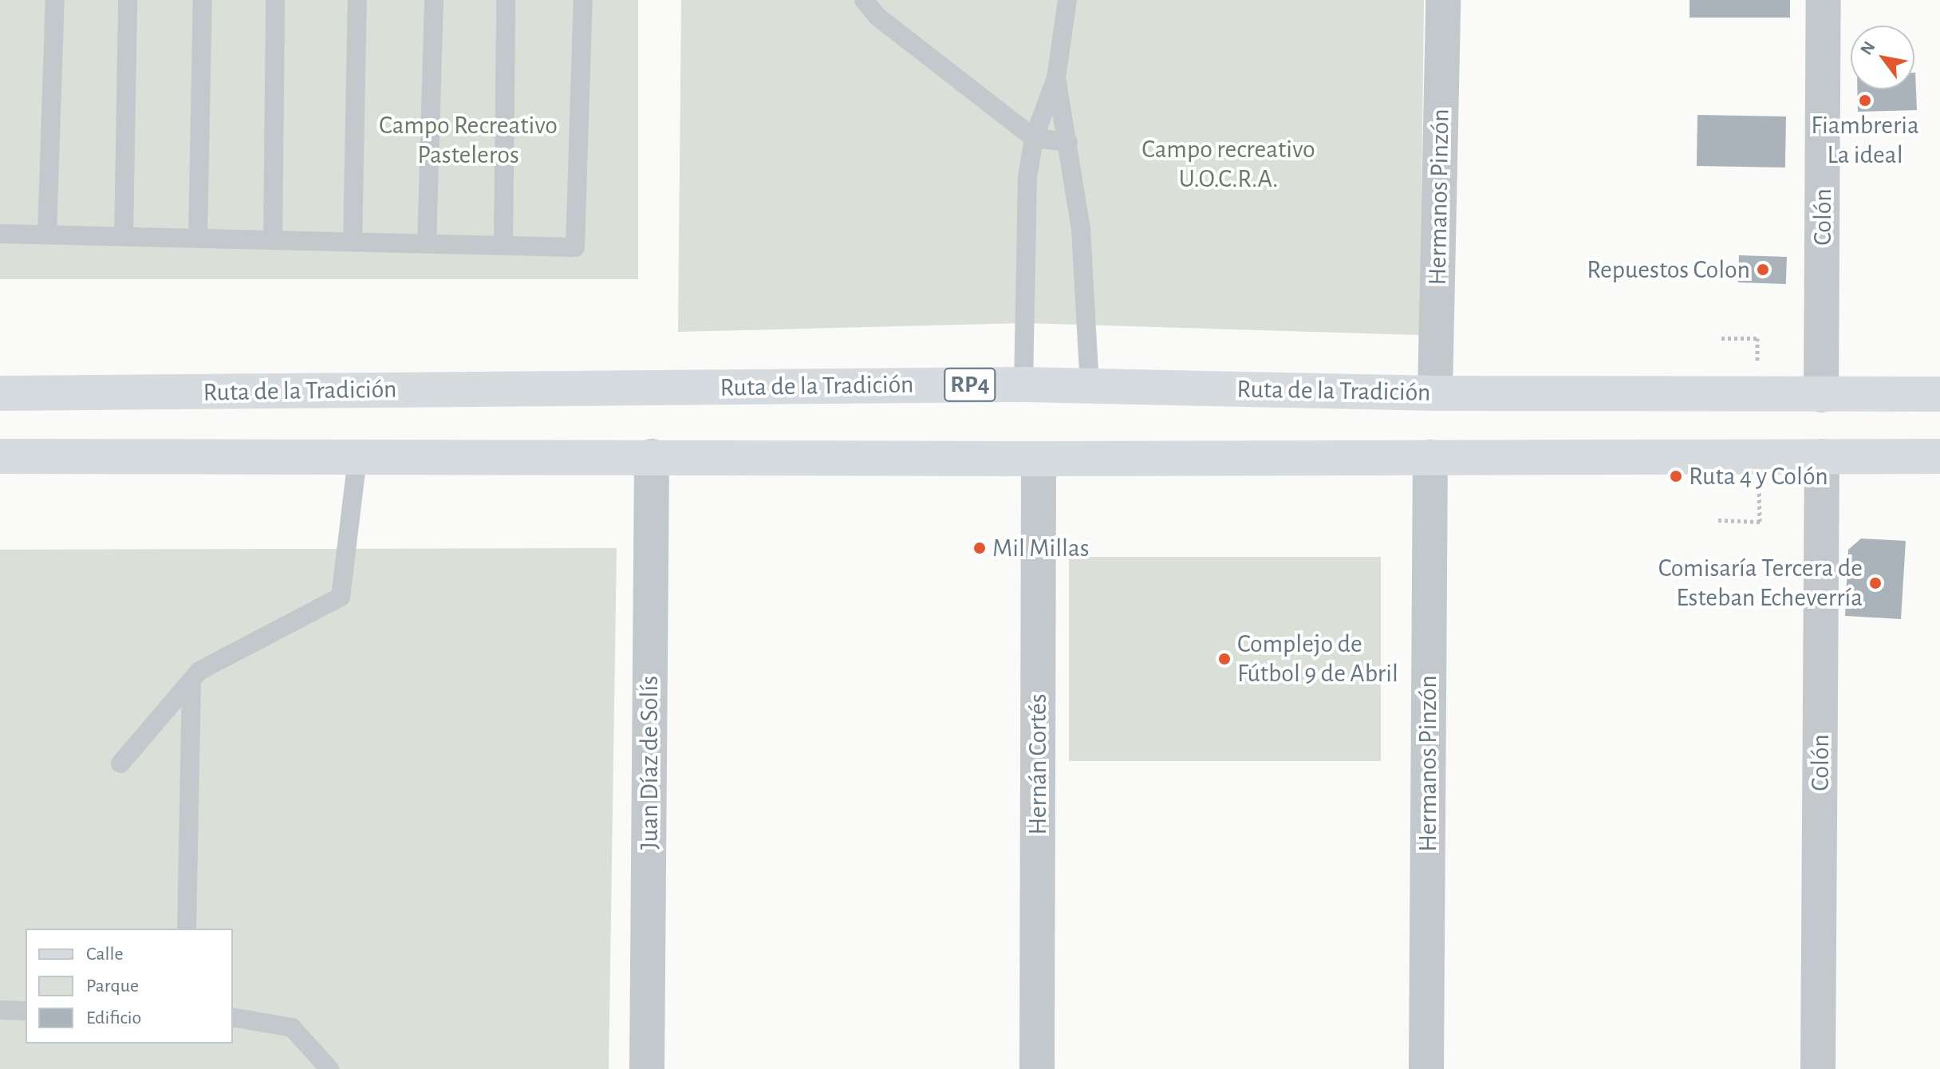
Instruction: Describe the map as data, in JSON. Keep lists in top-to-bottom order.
{
  "streets": {
    "main road": ["RP4", "Ruta de la Tradición"],
    "street": [
      "Hermanos Pinzón",
      "Colón",
      "Juan Díaz de Solís",
      "Hernán Cortés"
    ]
  },
  "crossings": [
    ["Hermanos Pinzón", "Ruta de la Tradición"],
    ["Colón", "Ruta de la Tradición"]
  ],
  "parks": ["Campo Recreativo Pasteleros", "Campo recreativo U.O.C.R.A."],
  "places": [
    "Fiambreria La ideal",
    "Repuestos Colon",
    "Ruta 4 y Colón",
    "Mil Millas",
    "Comisaría Tercera de Esteban Echeverría",
    "Complejo de Fútbol 9 de Abril"
  ],
  "legend": ["Calle", "Parque", "Edificio"],
  "north": "top left"
}
